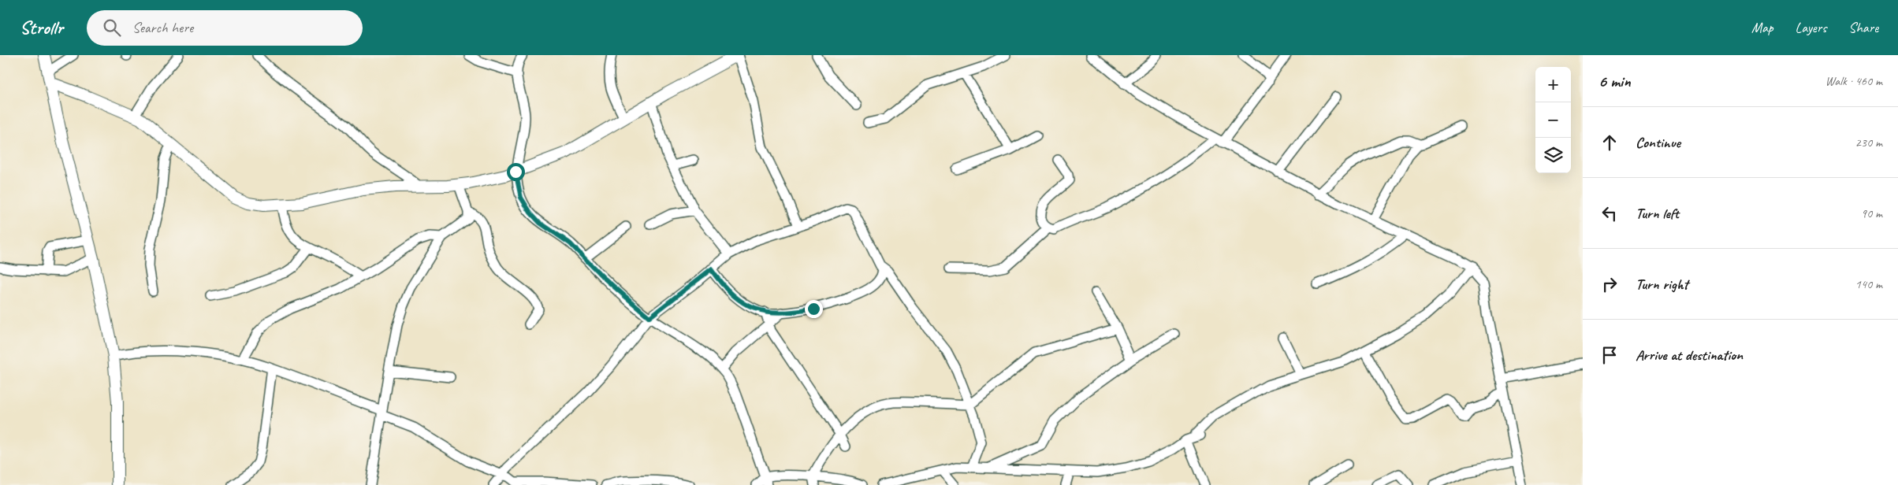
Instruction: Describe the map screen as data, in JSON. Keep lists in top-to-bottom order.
{
  "page": {
    "header": "Strollr",
    "search": "Search here",
    "nav": ["Map", "Layers", "Share"],
    "heading": ["6 min", "Walk · 460 m"],
    "map_buttons": ["+", "−"],
    "list": [
      ["Continue", "230 m"],
      ["Turn left", "90 m"],
      ["Turn right", "140 m"],
      "Arrive at destination"
    ]
  }
}
